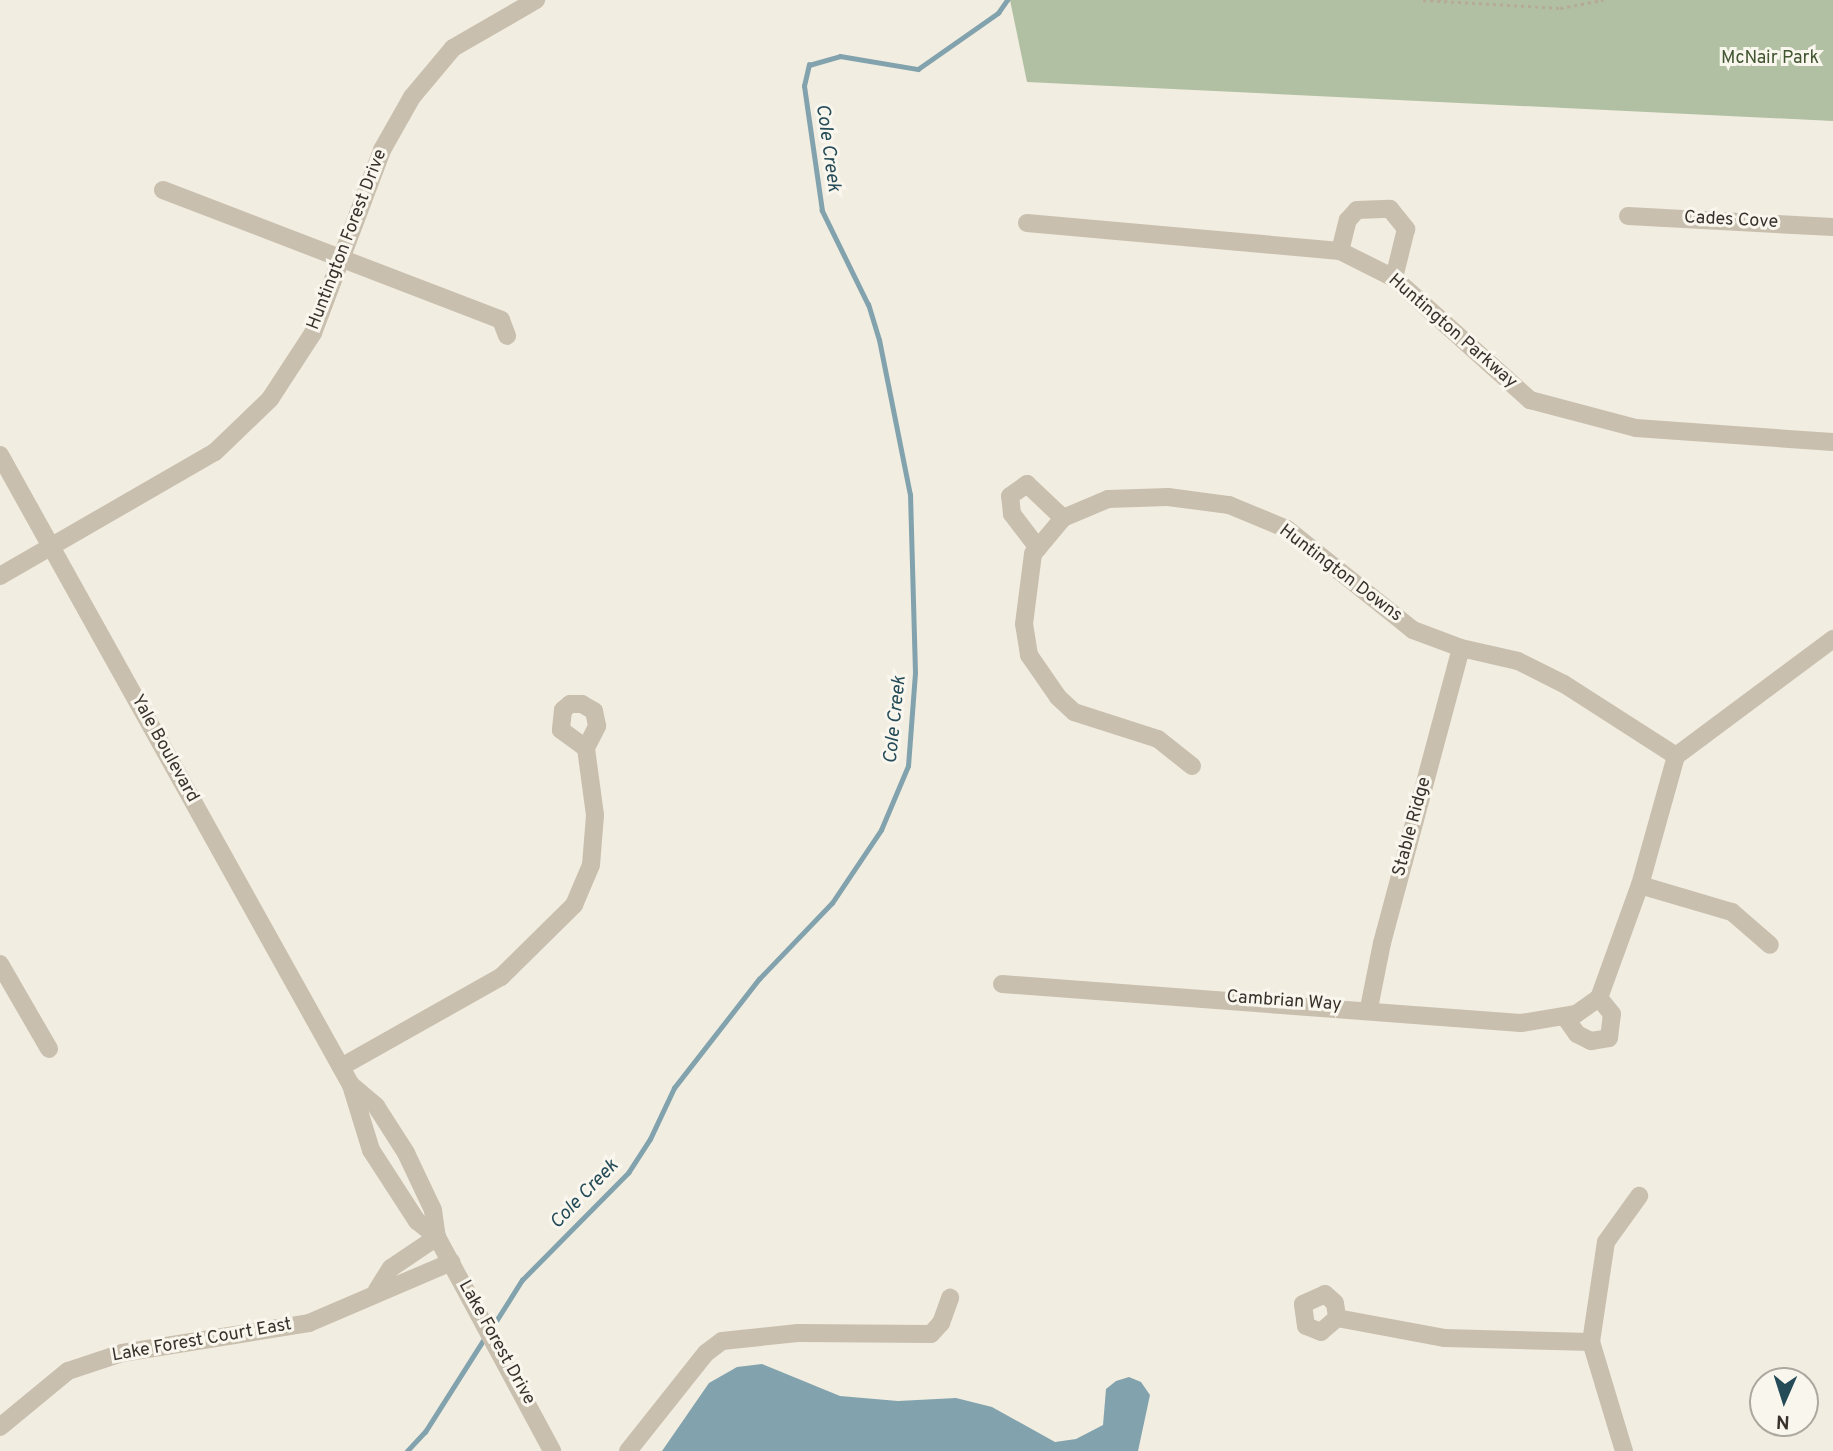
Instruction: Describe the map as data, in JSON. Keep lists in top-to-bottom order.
{
  "streets": {
    "street": [
      "Cades Cove",
      "Huntington Forest Drive",
      "Huntington Parkway",
      "Huntington Downs",
      "Yale Boulevard",
      "Stable Ridge",
      "Cambrian Way",
      "Lake Forest Court East",
      "Lake Forest Drive"
    ]
  },
  "crossings": [
    ["Huntington Forest Drive", "Yale Boulevard"],
    ["Huntington Downs", "Stable Ridge"],
    ["Yale Boulevard", "Lake Forest Drive"],
    ["Stable Ridge", "Cambrian Way"],
    ["Lake Forest Court East", "Lake Forest Drive"]
  ],
  "water": ["Cole Creek"],
  "parks": ["McNair Park"],
  "north": "bottom"
}
